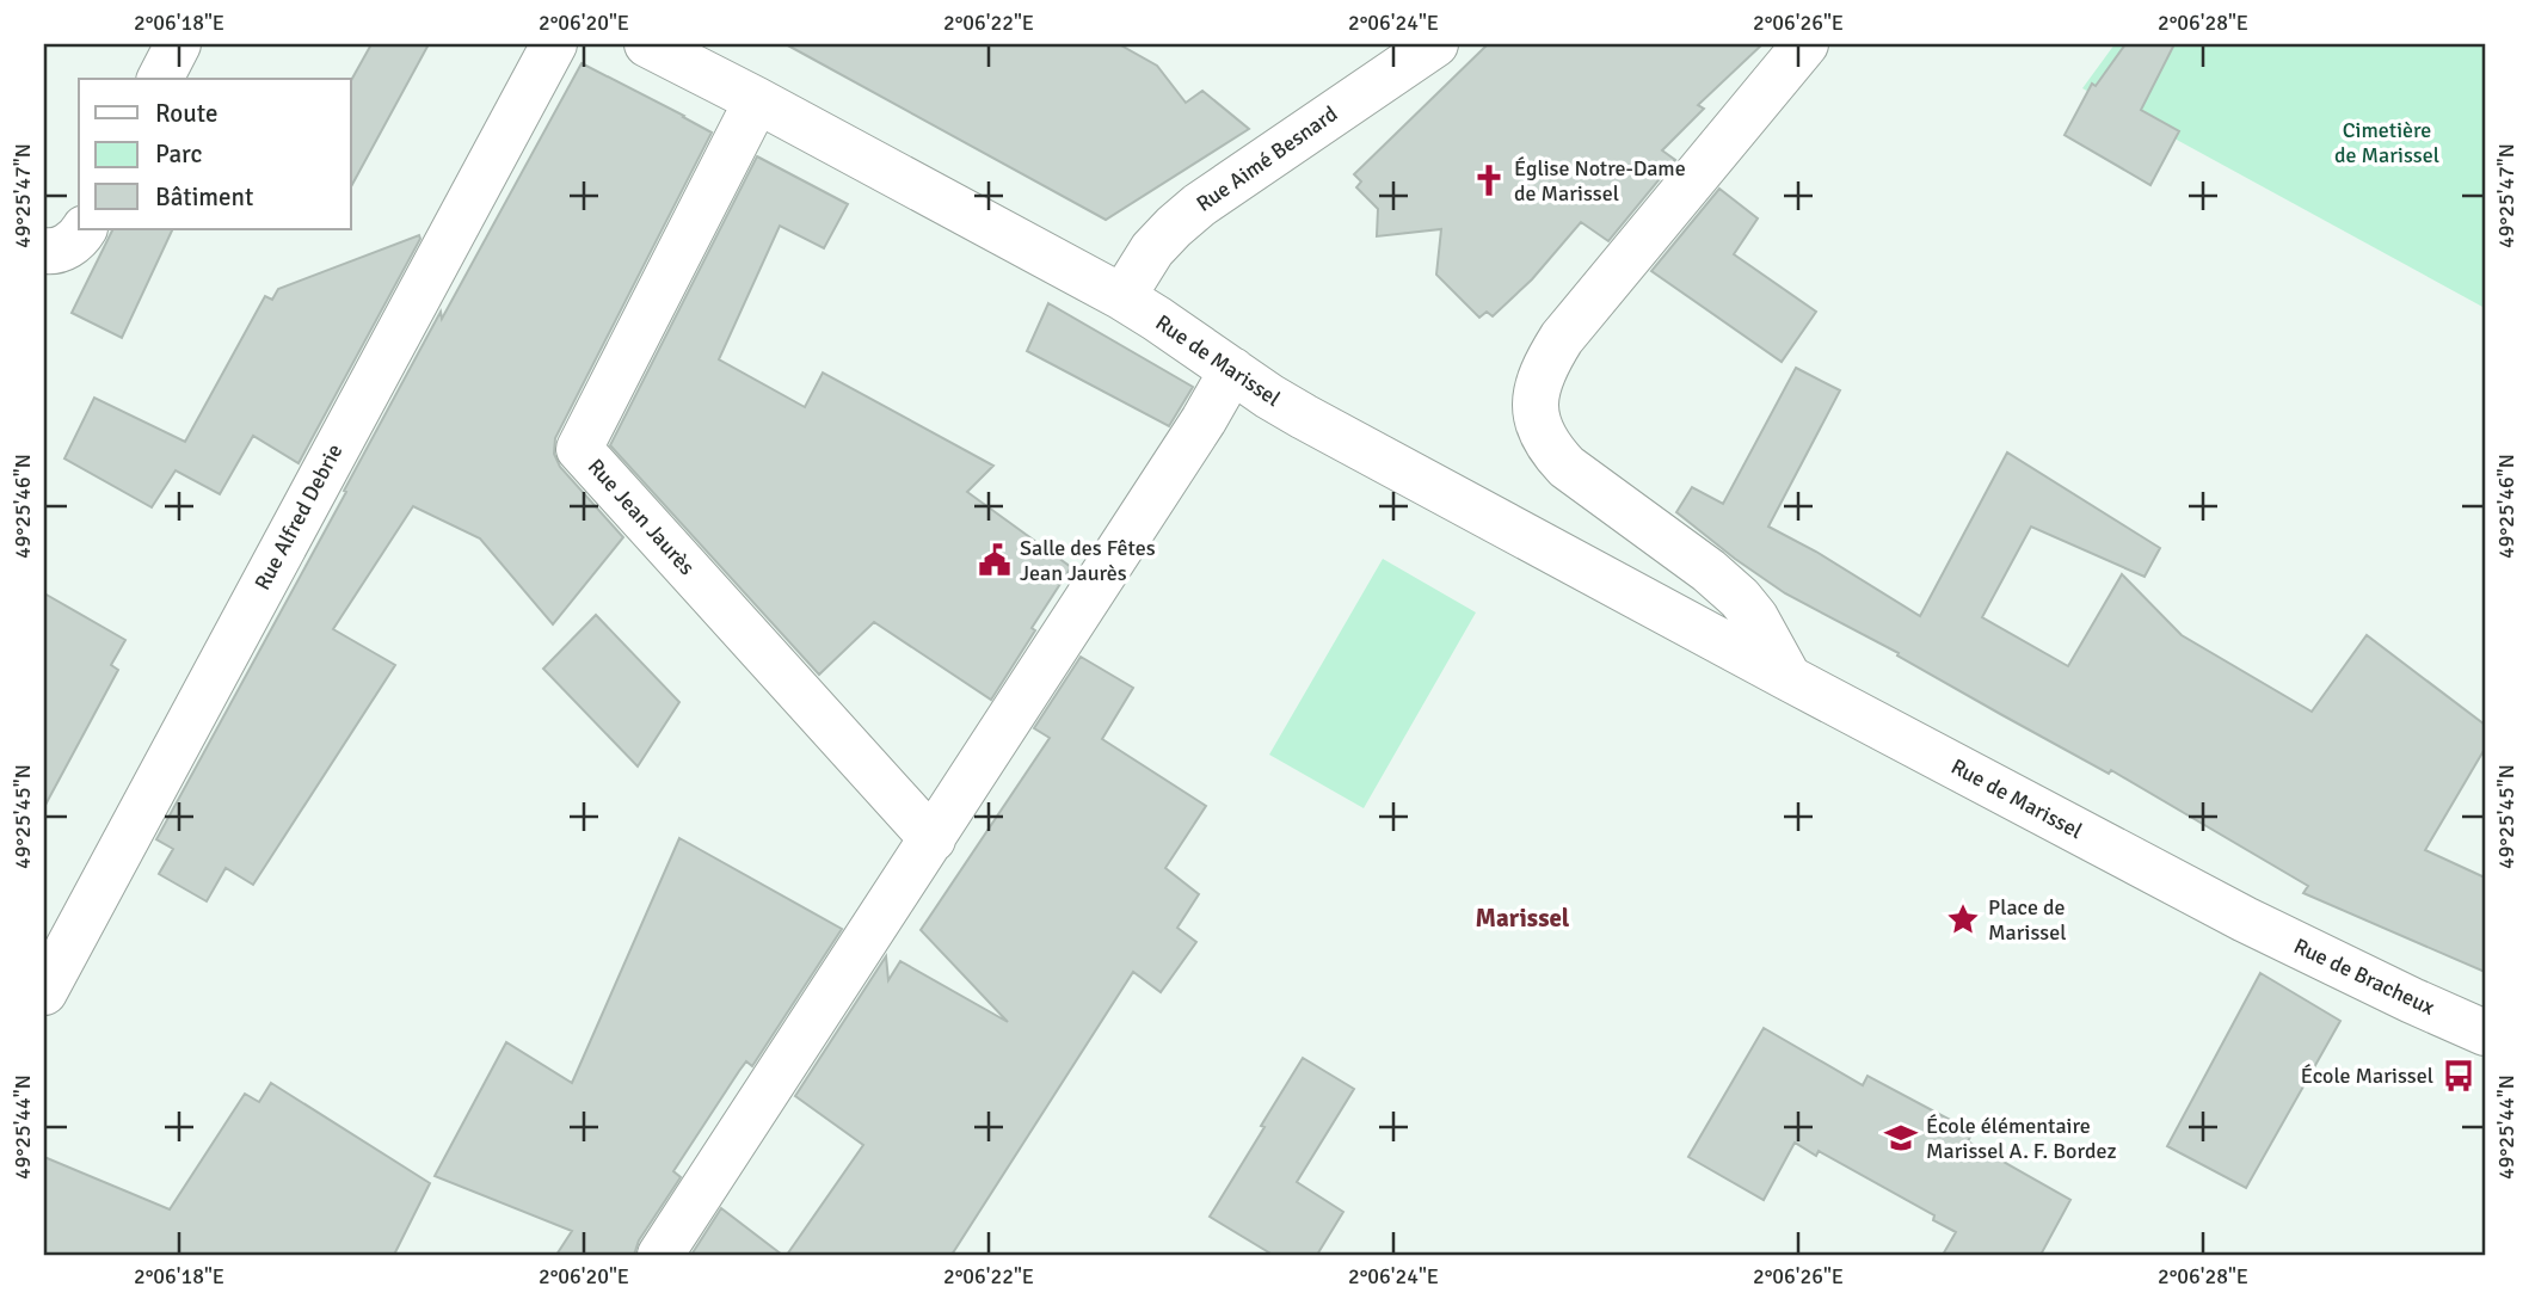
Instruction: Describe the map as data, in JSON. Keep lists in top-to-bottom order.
{
  "streets": {
    "street": [
      "Rue Aimé Besnard",
      "Rue de Marissel",
      "Rue Alfred Debrie",
      "Rue Jean Jaurès",
      "Rue de Bracheux"
    ]
  },
  "crossings": [
    ["Rue Aimé Besnard", "Rue de Marissel"],
    ["Rue de Marissel", "Rue Jean Jaurès"],
    ["Rue de Marissel", "Rue de Bracheux"]
  ],
  "districts": ["Marissel"],
  "parks": ["Cimetière de Marissel"],
  "places": {
    "church": ["Église Notre-Dame de Marissel"],
    "public building": ["Salle des Fêtes Jean Jaurès"],
    "place": ["Place de Marissel"],
    "bus stop": ["École Marissel"],
    "school or university": ["École élémentaire Marissel A. F. Bordez"]
  },
  "legend": ["Route", "Parc", "Bâtiment"],
  "coordinates": [
    "2°06'18\"E",
    "2°06'20\"E",
    "2°06'22\"E",
    "2°06'24\"E",
    "2°06'26\"E",
    "2°06'28\"E",
    "49°25'47\"N",
    "49°25'46\"N",
    "49°25'45\"N",
    "49°25'44\"N"
  ]
}
